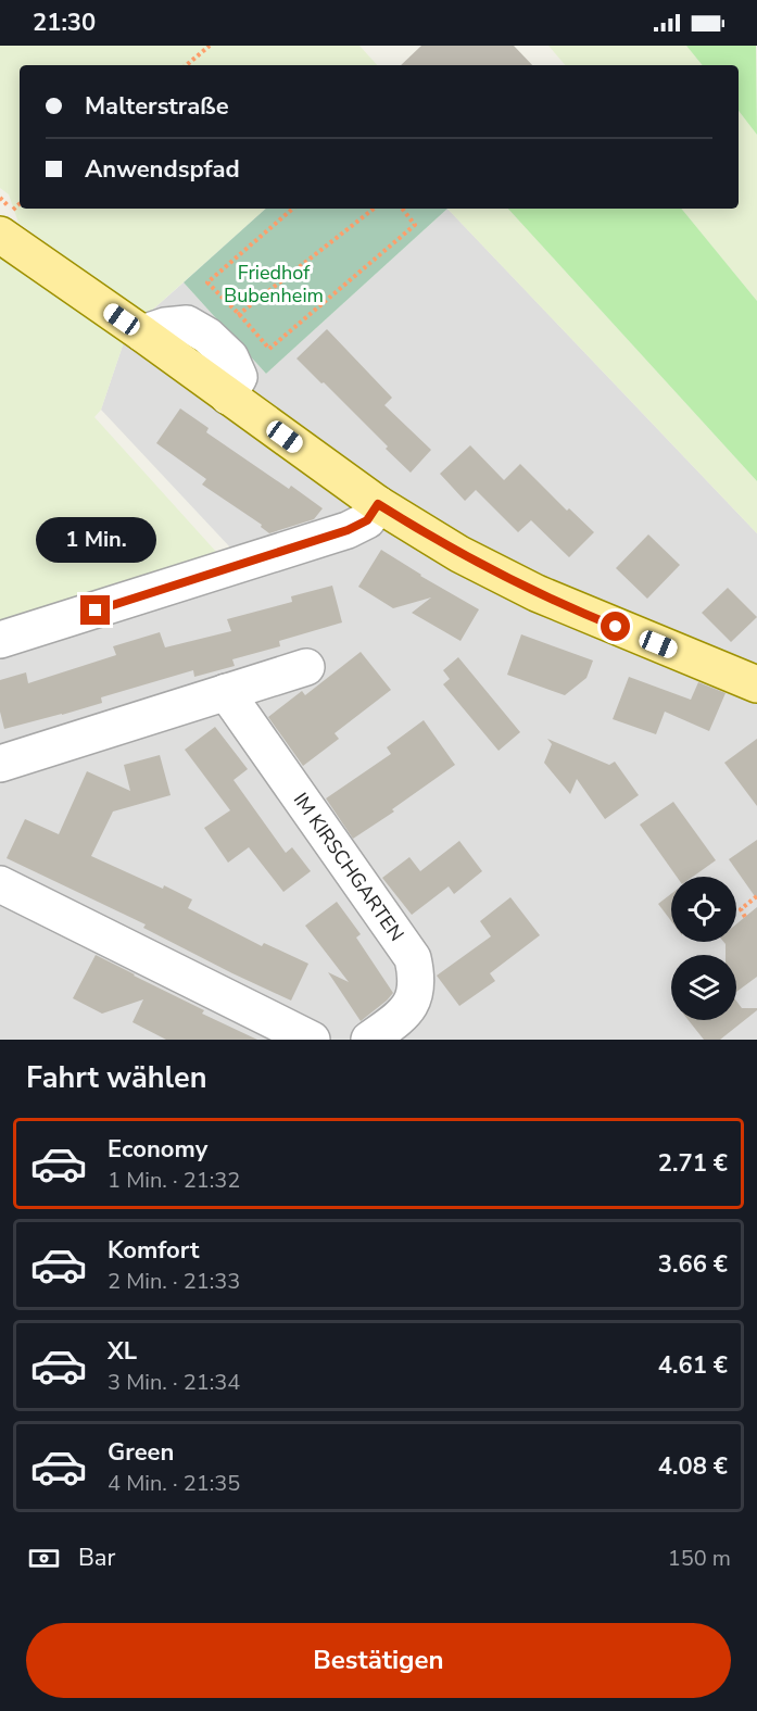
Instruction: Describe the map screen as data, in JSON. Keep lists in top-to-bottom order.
{
  "streets": {
    "street": ["IM KIRSCHGARTEN"]
  },
  "parks": ["Friedhof Bubenheim"],
  "page": {
    "status": "21:30",
    "banner": ["Malterstraße", "Anwendspfad"],
    "bubble": "1 Min.",
    "heading": "Fahrt wählen",
    "list": [
      {
        "name": "Economy",
        "note": "1 Min. · 21:32",
        "value": "2.71 €"
      },
      {
        "name": "Komfort",
        "note": "2 Min. · 21:33",
        "value": "3.66 €"
      },
      {
        "name": "XL",
        "note": "3 Min. · 21:34",
        "value": "4.61 €"
      },
      {
        "name": "Green",
        "note": "4 Min. · 21:35",
        "value": "4.08 €"
      }
    ],
    "pay": ["Bar", "150 m"],
    "buttons": "Bestätigen"
  }
}
